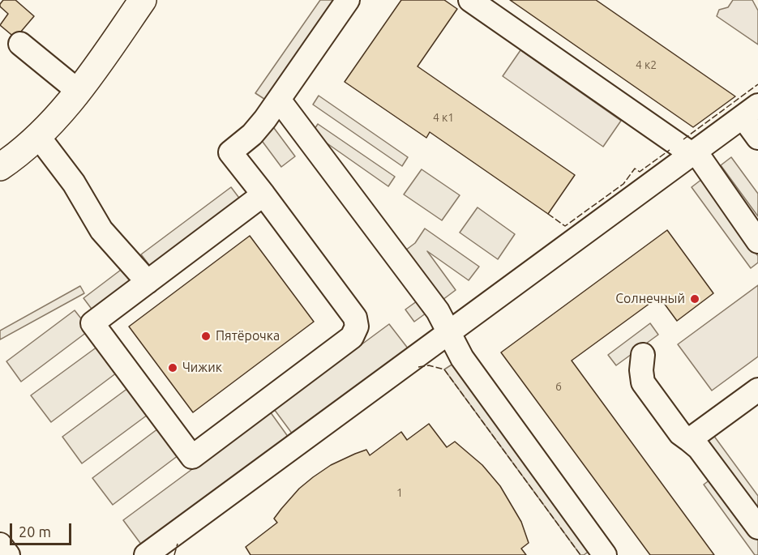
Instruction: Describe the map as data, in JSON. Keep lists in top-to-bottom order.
{
  "places": ["Солнечный", "Пятёрочка", "Чижик"],
  "house_numbers": [
    "4 к2",
    "4 к1",
    "6",
    "1"
  ],
  "scale_bar": "20 m"
}
